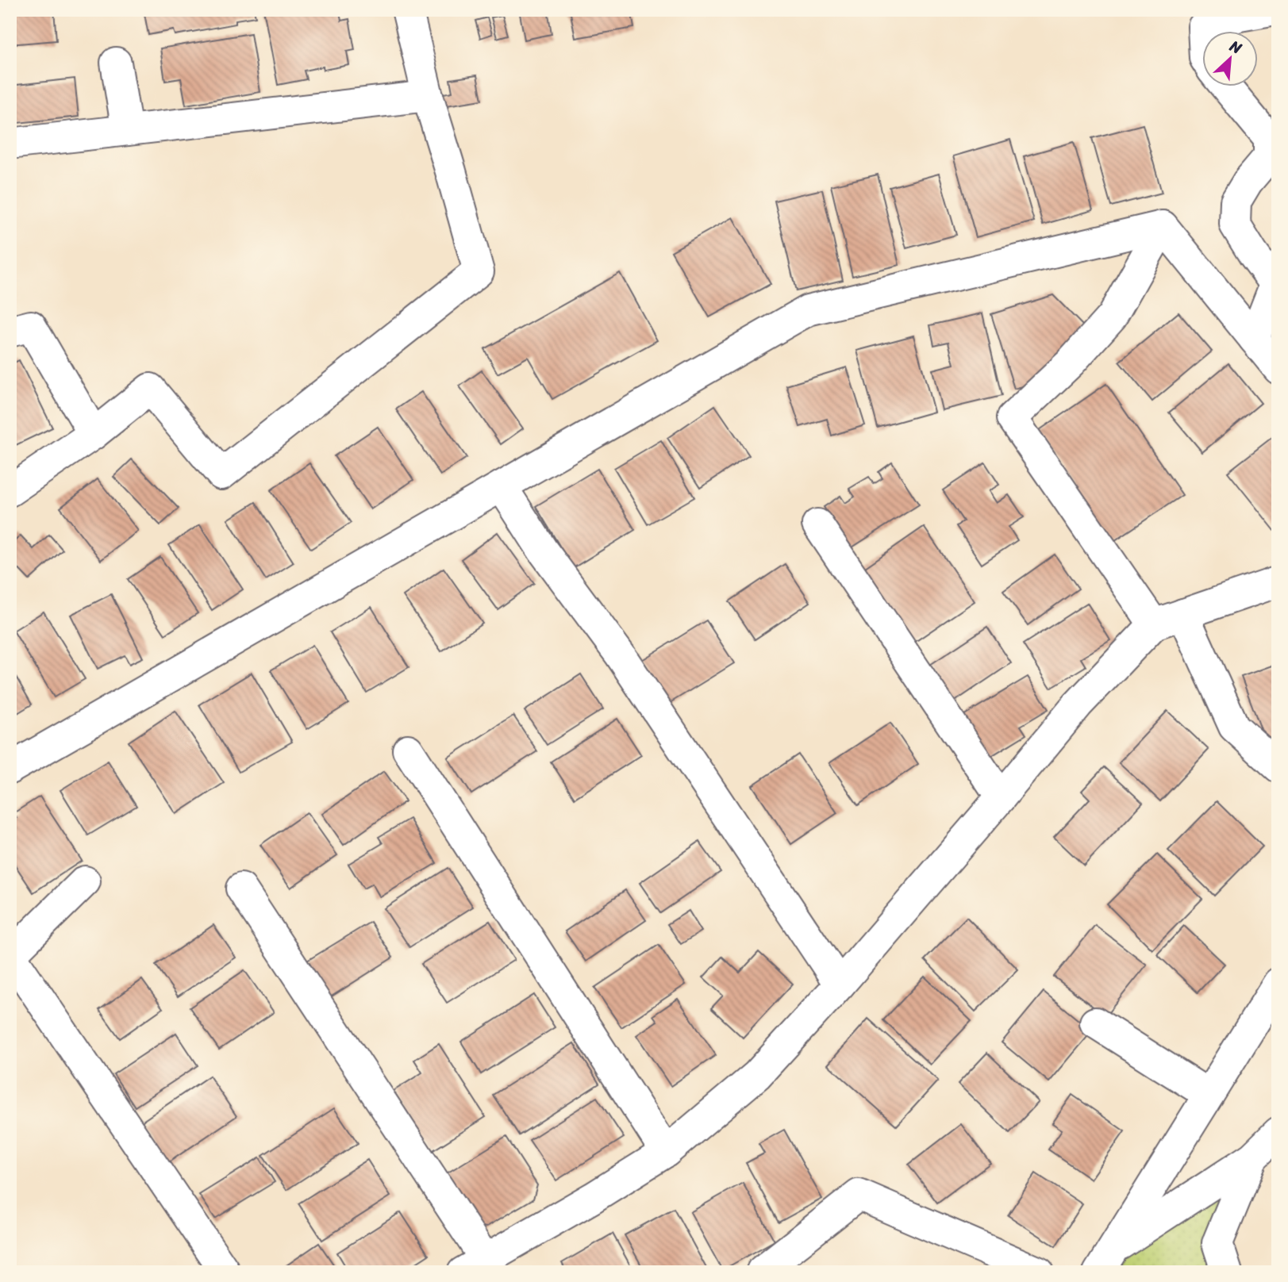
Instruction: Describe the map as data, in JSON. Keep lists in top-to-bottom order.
{
  "north": "top right"
}
